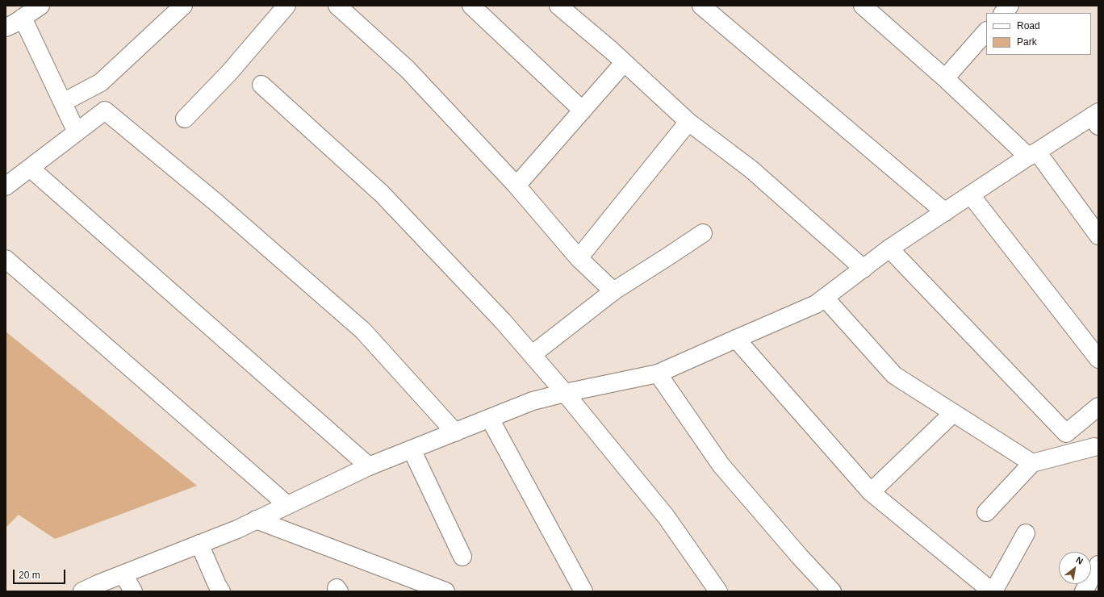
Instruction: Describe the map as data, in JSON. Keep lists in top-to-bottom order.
{
  "legend": ["Road", "Park"],
  "scale_bar": "20 m",
  "north": "top right"
}
